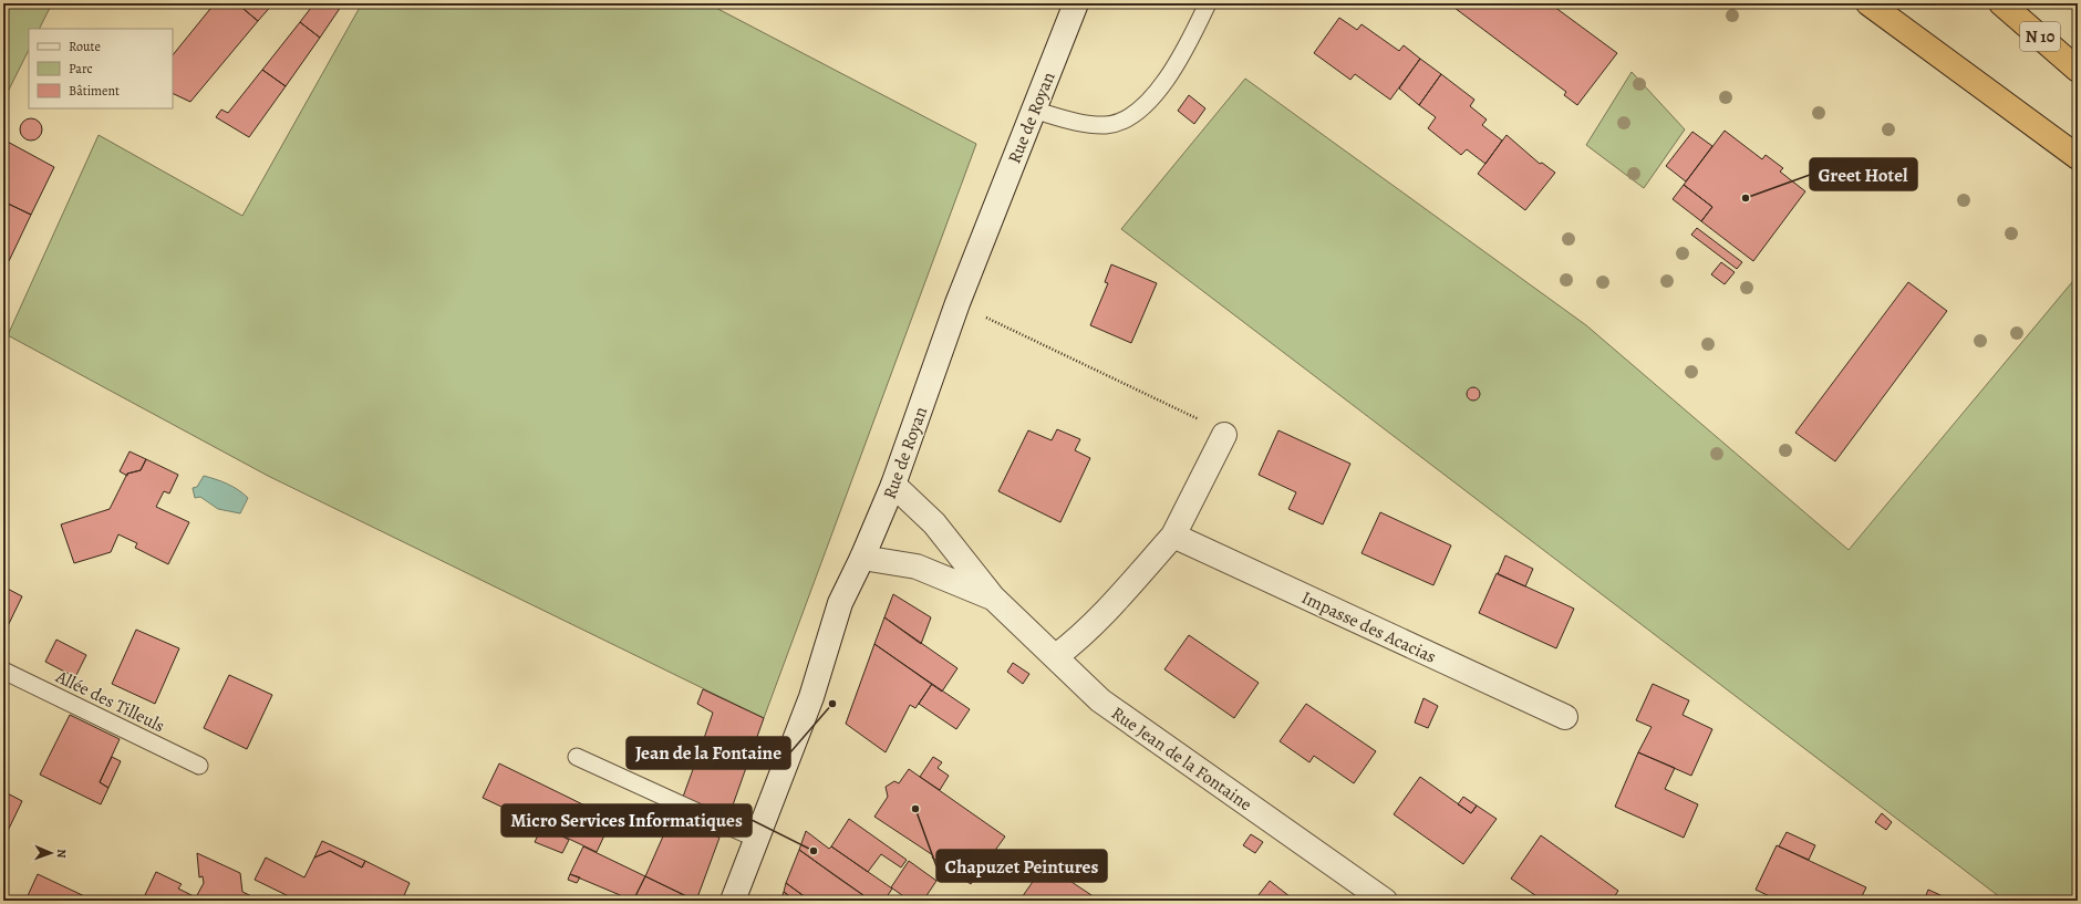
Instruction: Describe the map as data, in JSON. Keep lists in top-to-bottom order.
{
  "streets": {
    "highway": ["N 10"],
    "street": ["Rue de Royan", "Impasse des Acacias", "Rue Jean de la Fontaine"],
    "lane": ["Allée des Tilleuls"]
  },
  "crossings": [
    ["Rue de Royan", "Rue Jean de la Fontaine"]
  ],
  "places": [
    "Greet Hotel",
    "Jean de la Fontaine",
    "Chapuzet Peintures",
    "Micro Services Informatiques"
  ],
  "legend": ["Route", "Parc", "Bâtiment"],
  "north": "right"
}
